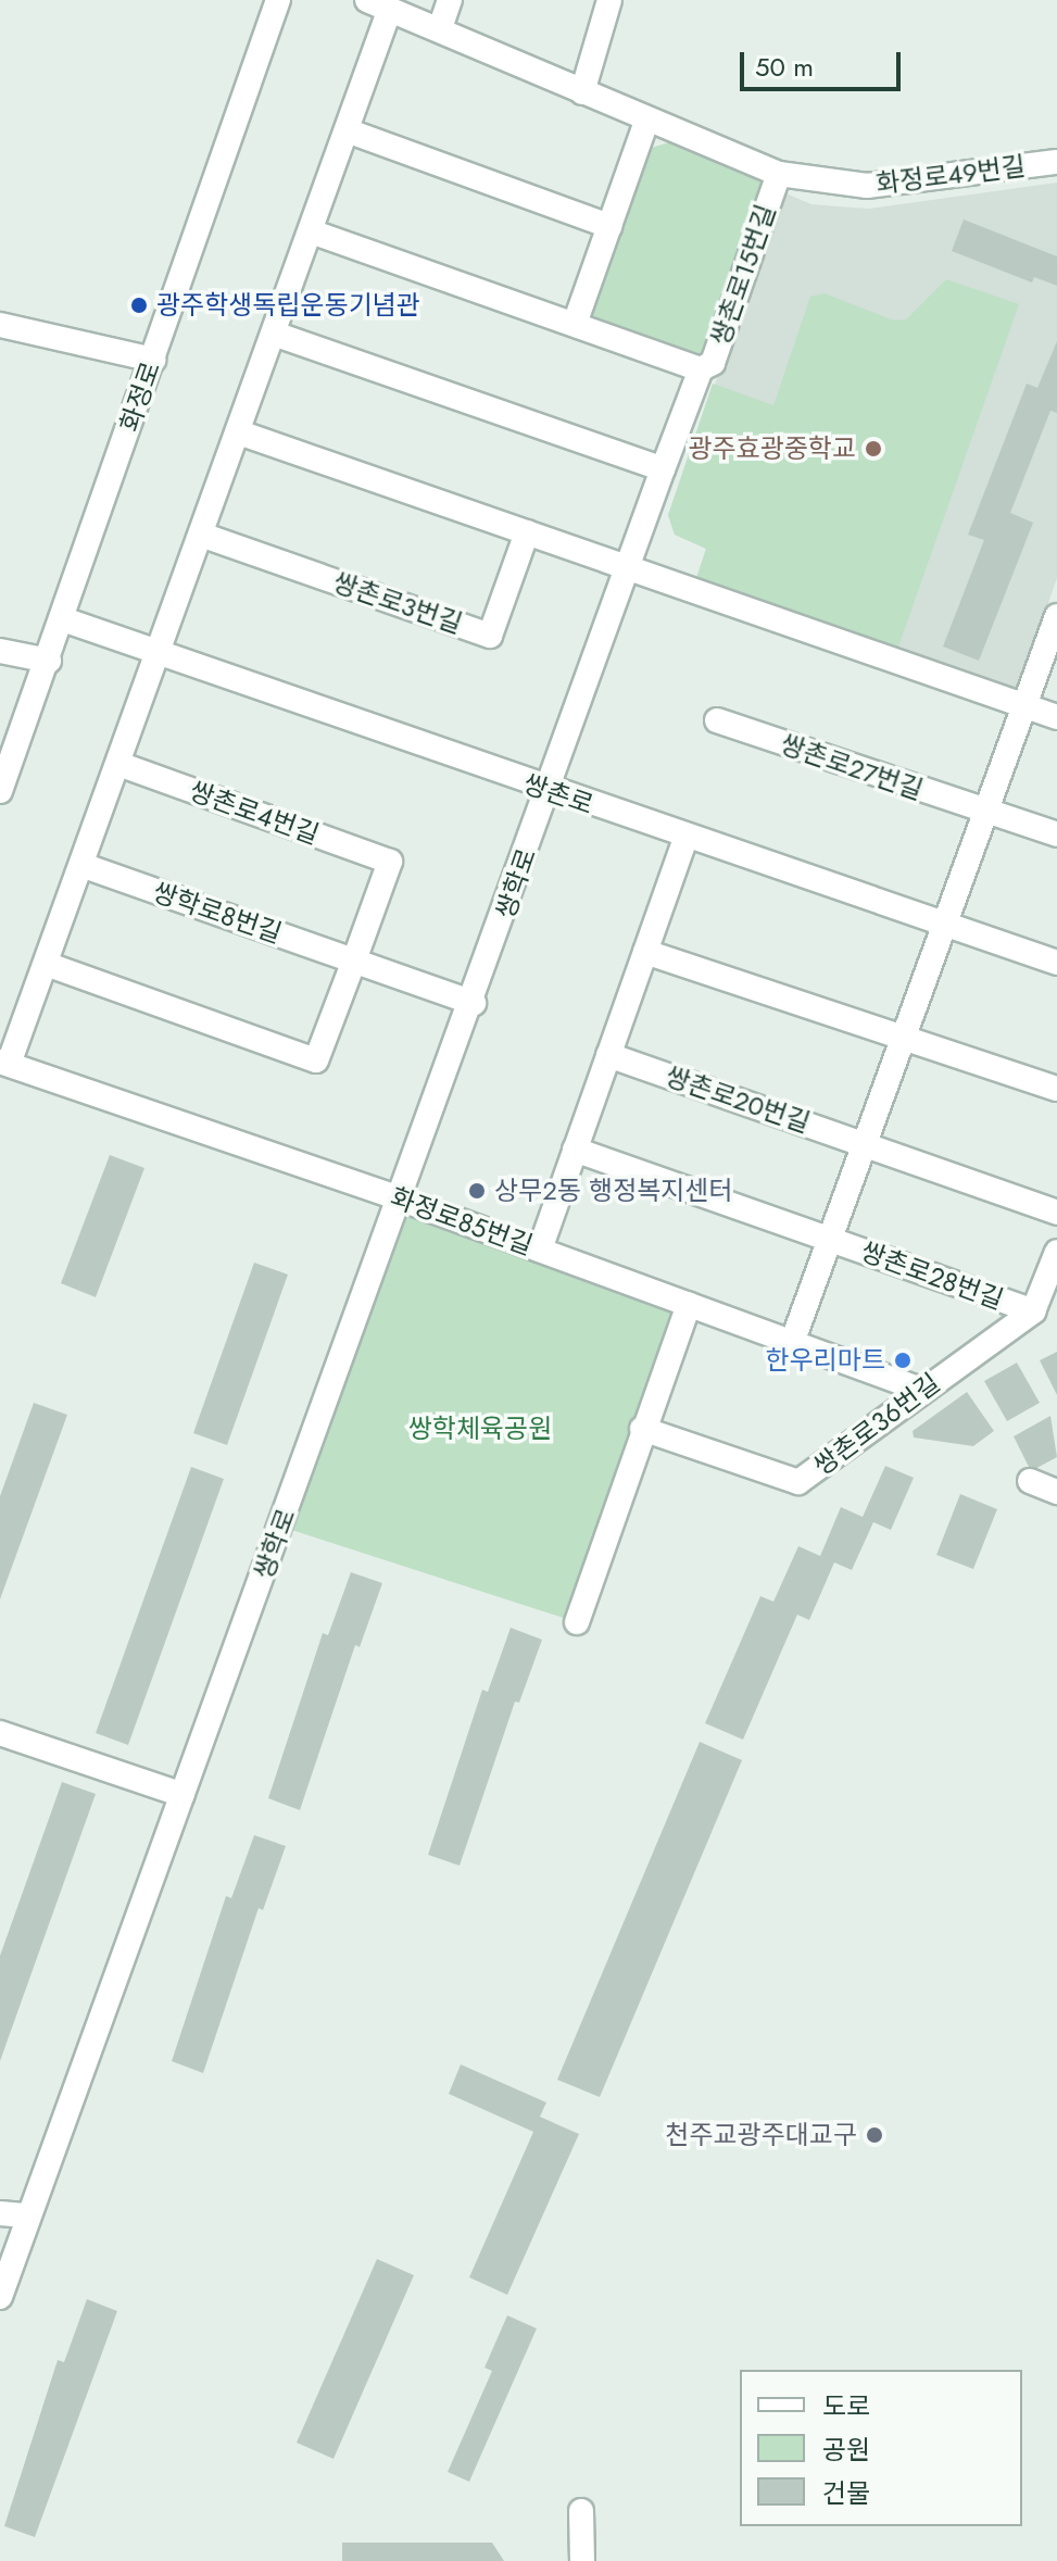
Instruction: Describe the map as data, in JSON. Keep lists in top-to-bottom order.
{
  "streets": {
    "street": [
      "화정로49번길",
      "쌍촌로15번길",
      "화정로",
      "쌍촌로3번길",
      "쌍촌로27번길",
      "쌍촌로",
      "쌍촌로4번길",
      "쌍학로",
      "쌍학로8번길",
      "쌍촌로20번길",
      "화정로85번길",
      "쌍촌로28번길",
      "쌍촌로36번길"
    ]
  },
  "crossings": [
    ["화정로49번길", "쌍촌로15번길"],
    ["쌍촌로15번길", "쌍촌로"],
    ["쌍촌로15번길", "쌍학로"],
    ["화정로", "쌍촌로"],
    ["쌍촌로", "쌍학로"],
    ["쌍촌로", "쌍촌로28번길"],
    ["쌍촌로4번길", "쌍학로8번길"],
    ["쌍학로", "쌍학로8번길"],
    ["쌍학로", "화정로85번길"],
    ["쌍촌로20번길", "쌍촌로28번길"],
    ["화정로85번길", "쌍촌로28번길"],
    ["화정로85번길", "쌍촌로36번길"],
    ["쌍촌로28번길", "쌍촌로36번길"]
  ],
  "parks": ["쌍학체육공원"],
  "places": [
    "광주학생독립운동기념관",
    "광주효광중학교",
    "상무2동 행정복지센터",
    "한우리마트",
    "천주교광주대교구"
  ],
  "legend": ["도로", "공원", "건물"],
  "scale_bar": "50 m"
}
